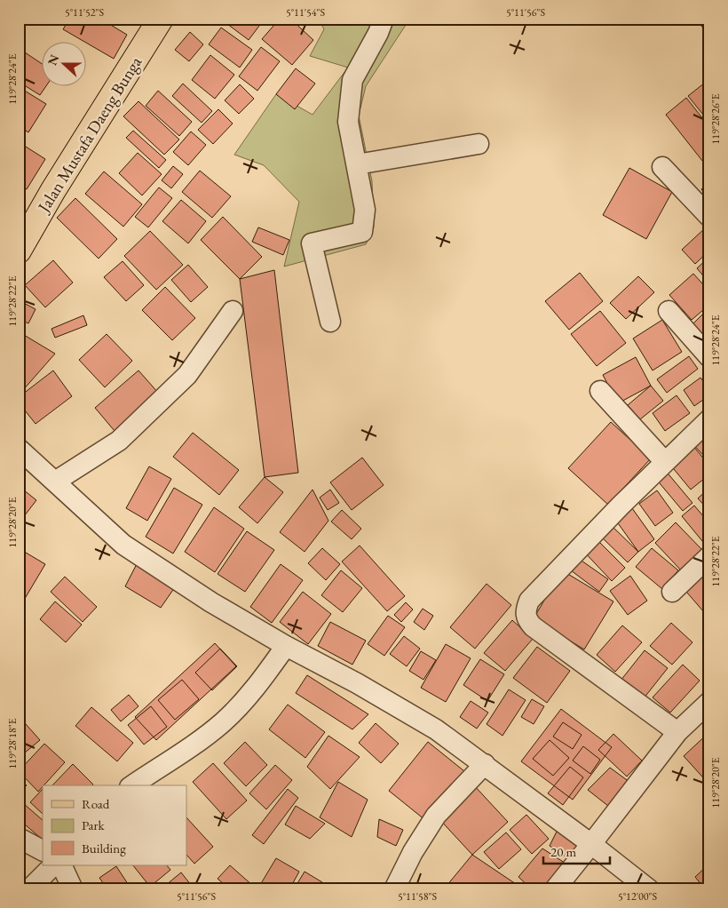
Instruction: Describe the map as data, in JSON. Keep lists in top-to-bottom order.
{
  "streets": {
    "main road": ["Jalan Mustafa Daeng Bunga"]
  },
  "legend": ["Road", "Park", "Building"],
  "scale_bar": "20 m",
  "north": "left",
  "coordinates": [
    "5°11'52\"S",
    "5°11'54\"S",
    "5°11'56\"S",
    "119°28'24\"E",
    "119°28'26\"E",
    "119°28'22\"E",
    "119°28'20\"E",
    "119°28'18\"E",
    "5°11'58\"S",
    "5°12'00\"S"
  ]
}
